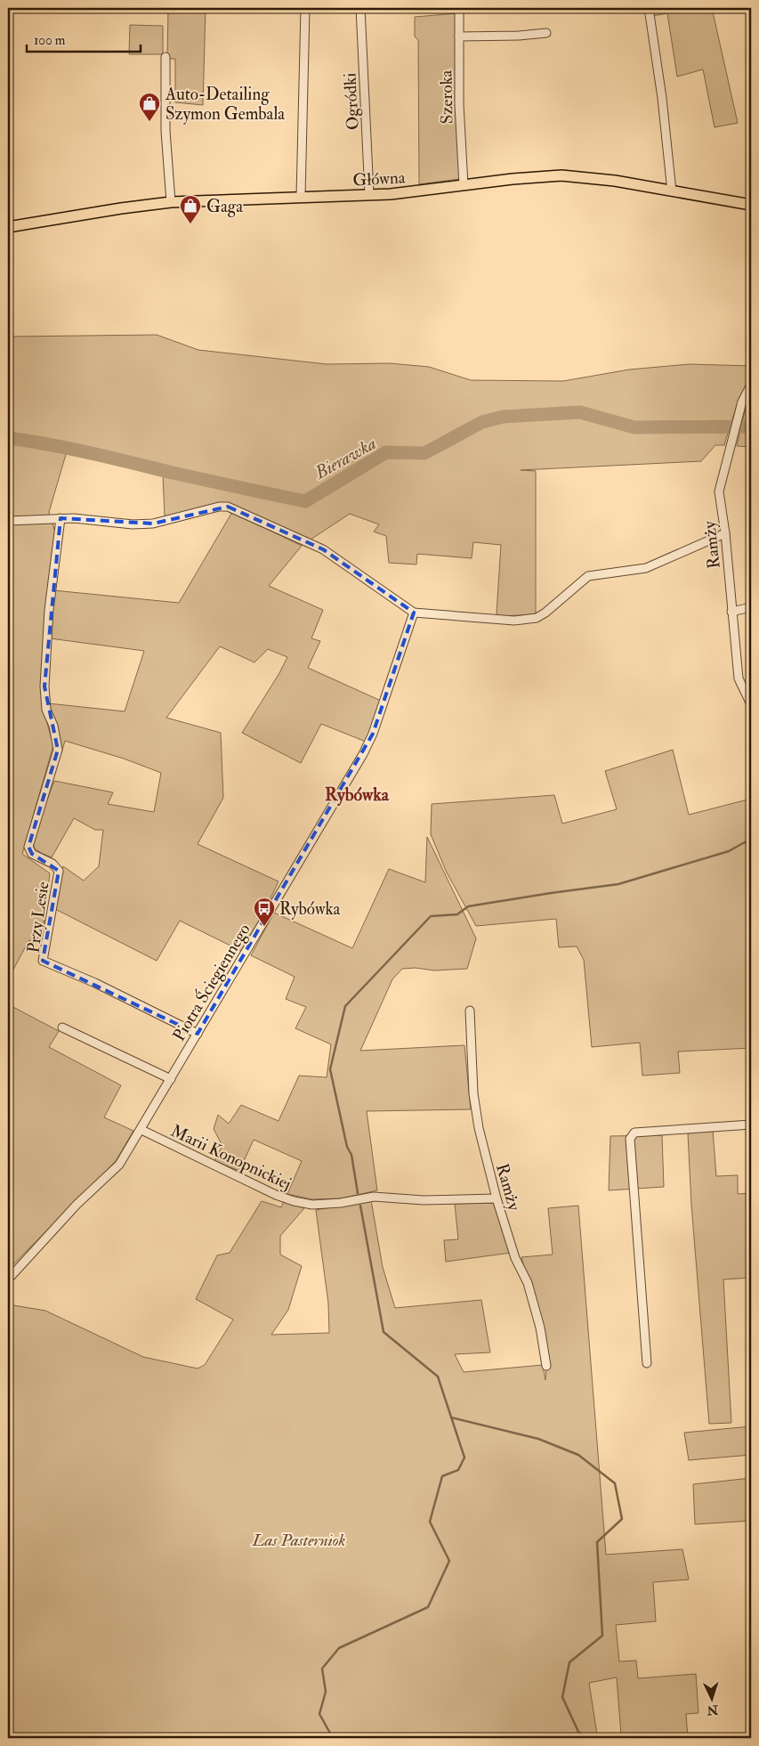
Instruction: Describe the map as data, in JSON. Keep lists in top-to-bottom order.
{
  "streets": {
    "main road": ["Główna"],
    "street": [
      "Szeroka",
      "Ogródki",
      "Ramży",
      "Przy Lesie",
      "Piotra Ściegiennego",
      "Marii Konopnickiej"
    ]
  },
  "crossings": [
    ["Szeroka", "Główna"],
    ["Ogródki", "Główna"],
    ["Ramży", "Marii Konopnickiej"],
    ["Przy Lesie", "Piotra Ściegiennego"],
    ["Piotra Ściegiennego", "Marii Konopnickiej"]
  ],
  "districts": ["Rybówka"],
  "water": ["Bierawka"],
  "parks": ["Las Pasterniok"],
  "places": {
    "shop": ["Auto-Detailing Szymon Gembala", "Gaga"],
    "bus stop": ["Rybówka"]
  },
  "scale_bar": "100 m",
  "north": "bottom"
}
